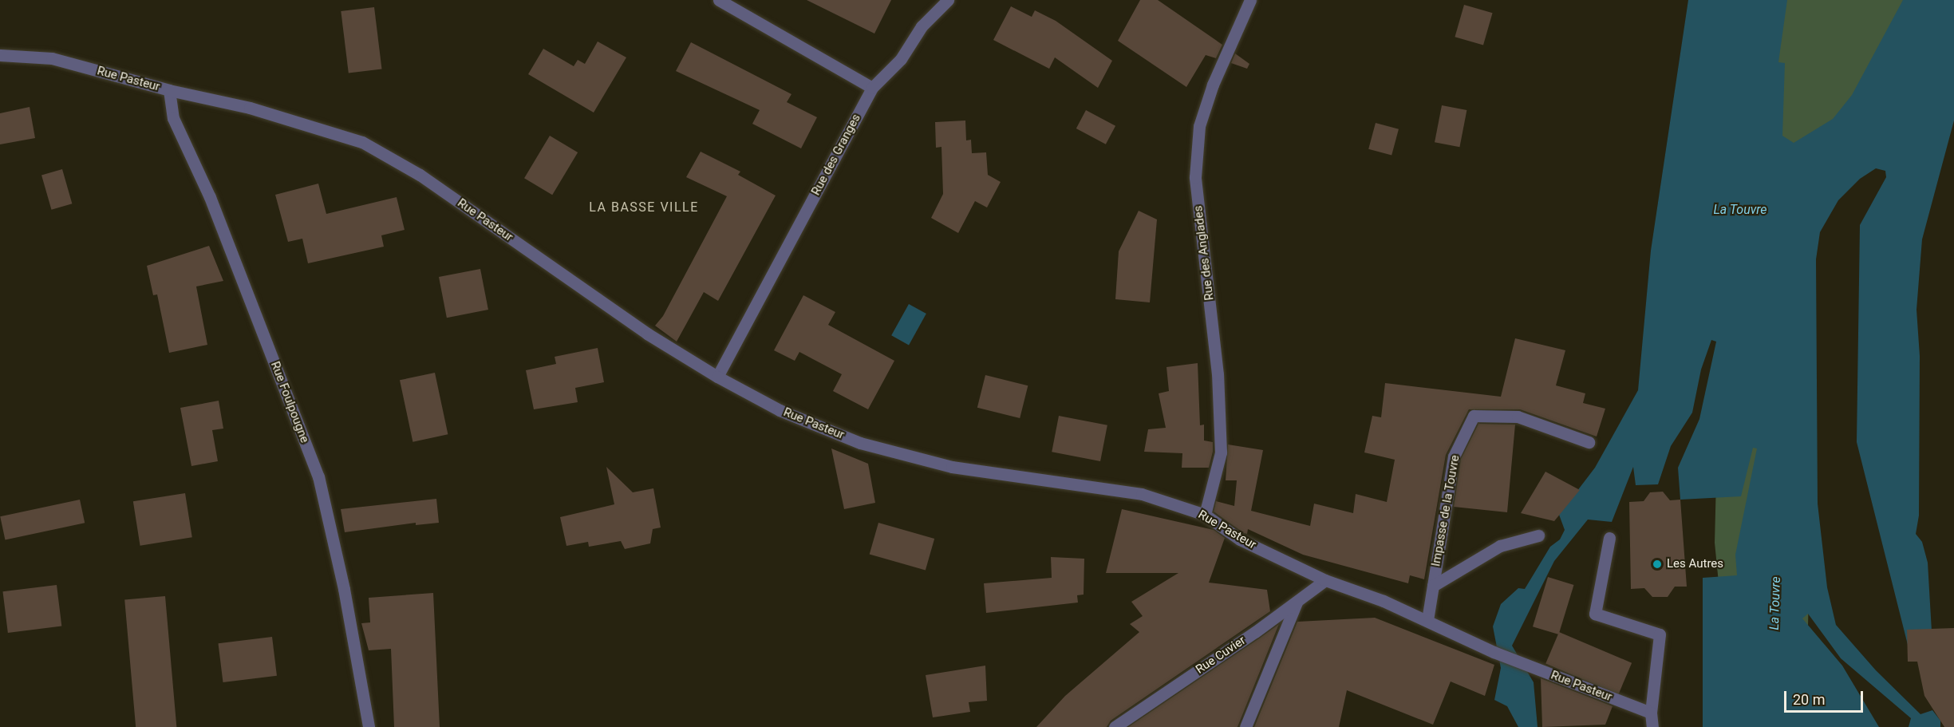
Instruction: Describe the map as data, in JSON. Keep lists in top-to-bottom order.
{
  "streets": {
    "street": [
      "Rue Pasteur",
      "Rue des Granges",
      "Rue des Anglades",
      "Rue Foulpougne",
      "Impasse de la Touvre",
      "Rue Cuvier"
    ]
  },
  "crossings": [
    ["Rue Pasteur", "Rue des Granges"],
    ["Rue Pasteur", "Rue des Anglades"],
    ["Rue Pasteur", "Rue Foulpougne"],
    ["Rue Pasteur", "Rue Cuvier"]
  ],
  "districts": ["LA BASSE VILLE"],
  "water": ["La Touvre"],
  "places": ["Les Autres"],
  "scale_bar": "20 m"
}
